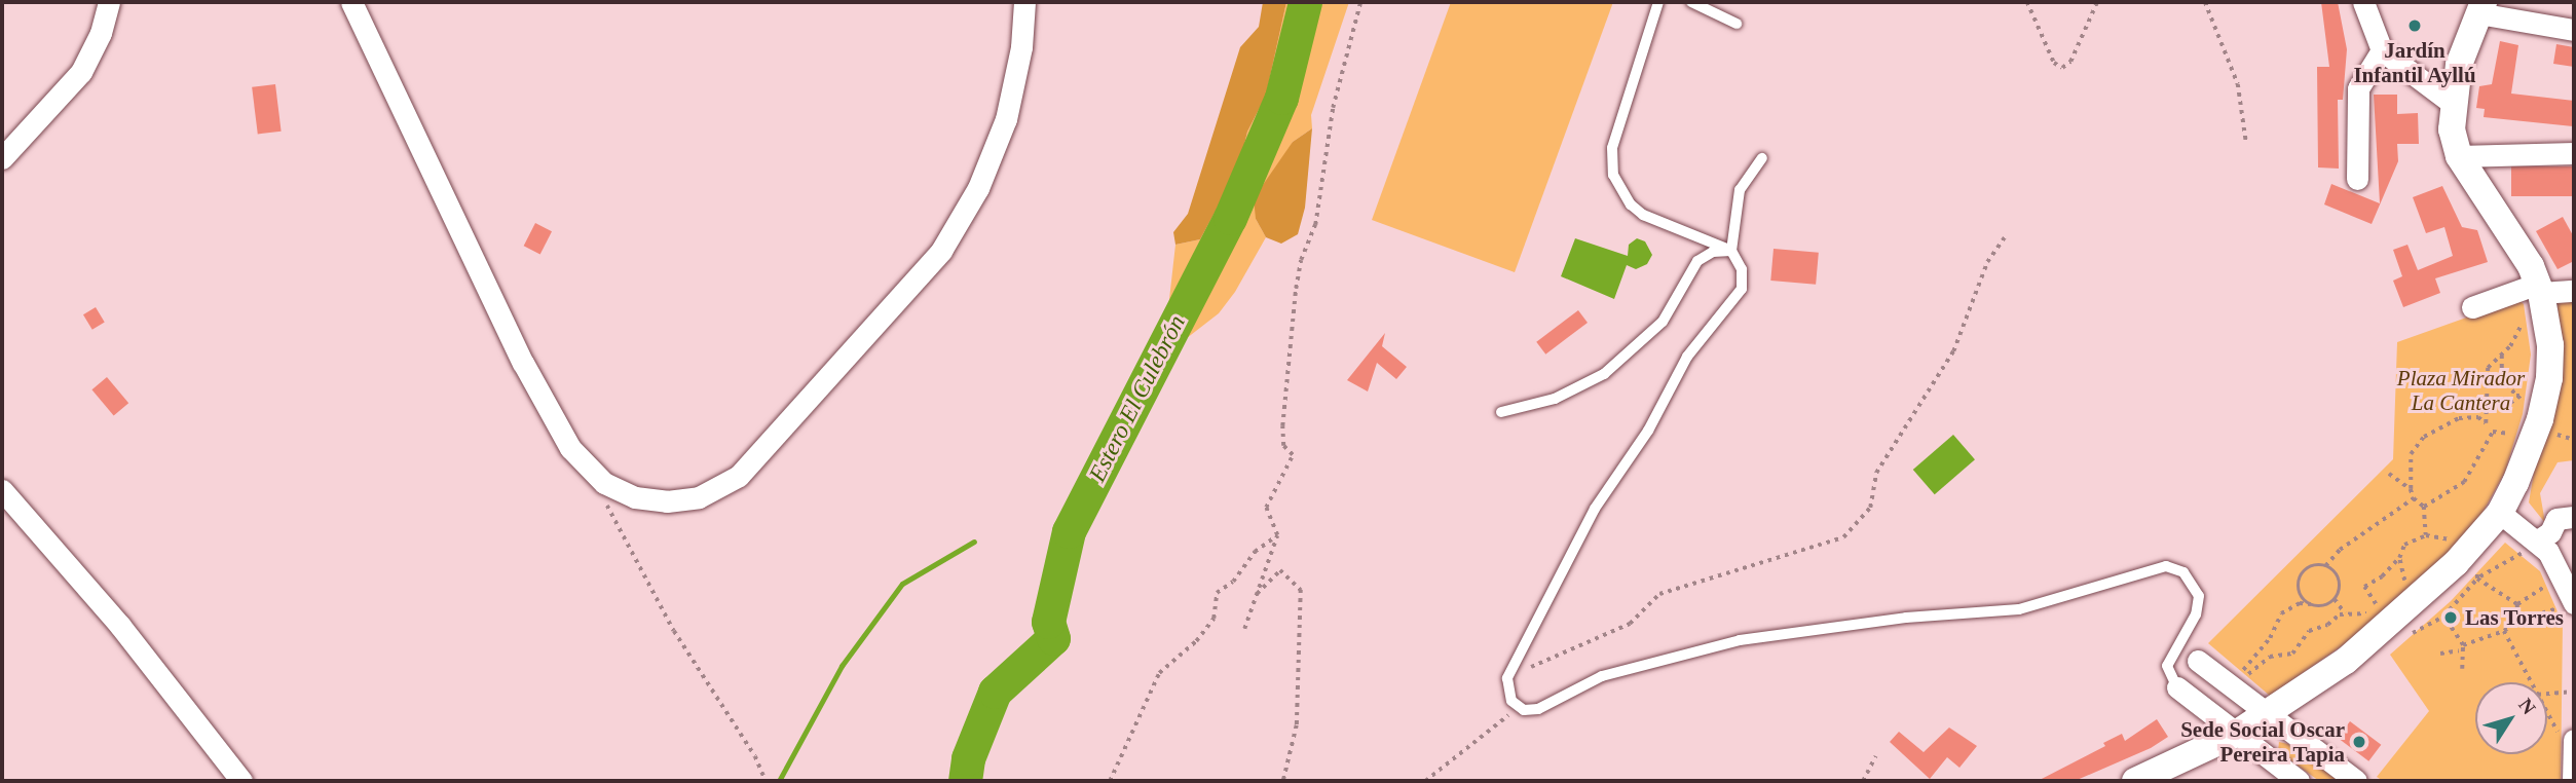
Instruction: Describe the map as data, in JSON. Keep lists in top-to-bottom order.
{
  "water": ["Estero El Culebrón"],
  "parks": ["Plaza Mirador La Cantera"],
  "places": ["Jardín Infantil Ayllú", "Las Torres", "Sede Social Oscar Pereira Tapia"],
  "north": "top right"
}
